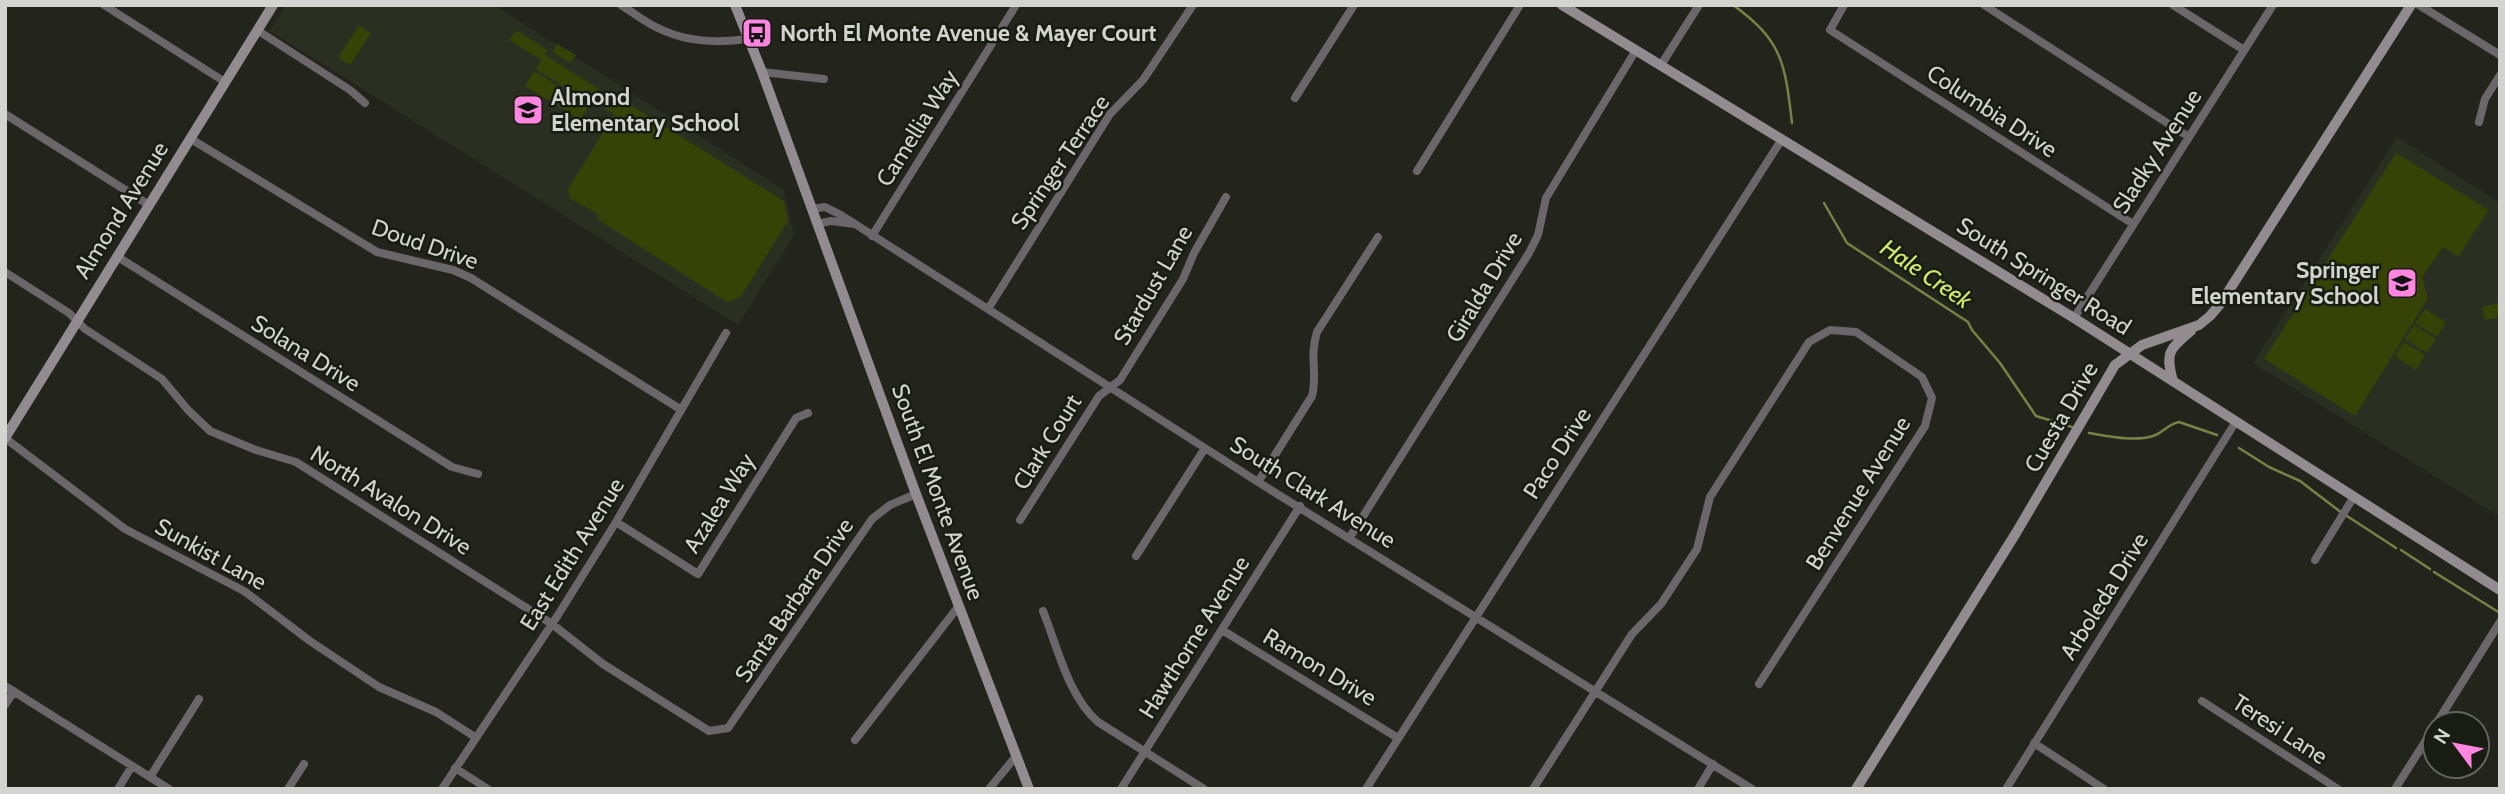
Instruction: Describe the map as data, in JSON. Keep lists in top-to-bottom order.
{
  "streets": {
    "street": [
      "Columbia Drive",
      "Camellia Way",
      "Sladky Avenue",
      "Springer Terrace",
      "Almond Avenue",
      "Doud Drive",
      "South Springer Road",
      "Stardust Lane",
      "Giralda Drive",
      "Solana Drive",
      "Cuesta Drive",
      "Clark Court",
      "Paco Drive",
      "South El Monte Avenue",
      "South Clark Avenue",
      "Benvenue Avenue",
      "North Avalon Drive",
      "Azalea Way",
      "Sunkist Lane",
      "East Edith Avenue",
      "Arboleda Drive",
      "Santa Barbara Drive",
      "Hawthorne Avenue",
      "Ramon Drive",
      "Teresi Lane"
    ]
  },
  "crossings": [
    ["Columbia Drive", "Sladky Avenue"],
    ["Camellia Way", "South Clark Avenue"],
    ["Sladky Avenue", "South Springer Road"],
    ["Springer Terrace", "South Clark Avenue"],
    ["Almond Avenue", "Doud Drive"],
    ["Almond Avenue", "Solana Drive"],
    ["Almond Avenue", "North Avalon Drive"],
    ["Almond Avenue", "Sunkist Lane"],
    ["Doud Drive", "East Edith Avenue"],
    ["South Springer Road", "Giralda Drive"],
    ["South Springer Road", "Cuesta Drive"],
    ["South Springer Road", "Paco Drive"],
    ["South Springer Road", "Arboleda Drive"],
    ["Stardust Lane", "Clark Court"],
    ["Stardust Lane", "South Clark Avenue"],
    ["Giralda Drive", "South Clark Avenue"],
    ["Clark Court", "South Clark Avenue"],
    ["Paco Drive", "South Clark Avenue"],
    ["Paco Drive", "Ramon Drive"],
    ["South El Monte Avenue", "South Clark Avenue"],
    ["South El Monte Avenue", "Santa Barbara Drive"],
    ["South Clark Avenue", "Benvenue Avenue"],
    ["South Clark Avenue", "Hawthorne Avenue"],
    ["North Avalon Drive", "East Edith Avenue"],
    ["North Avalon Drive", "Santa Barbara Drive"],
    ["Azalea Way", "East Edith Avenue"],
    ["Sunkist Lane", "East Edith Avenue"],
    ["Hawthorne Avenue", "Ramon Drive"]
  ],
  "water": ["Hale Creek"],
  "places": {
    "bus stop": ["North El Monte Avenue & Mayer Court"],
    "school or university": ["Almond Elementary School", "Springer Elementary School"]
  },
  "north": "top left"
}
